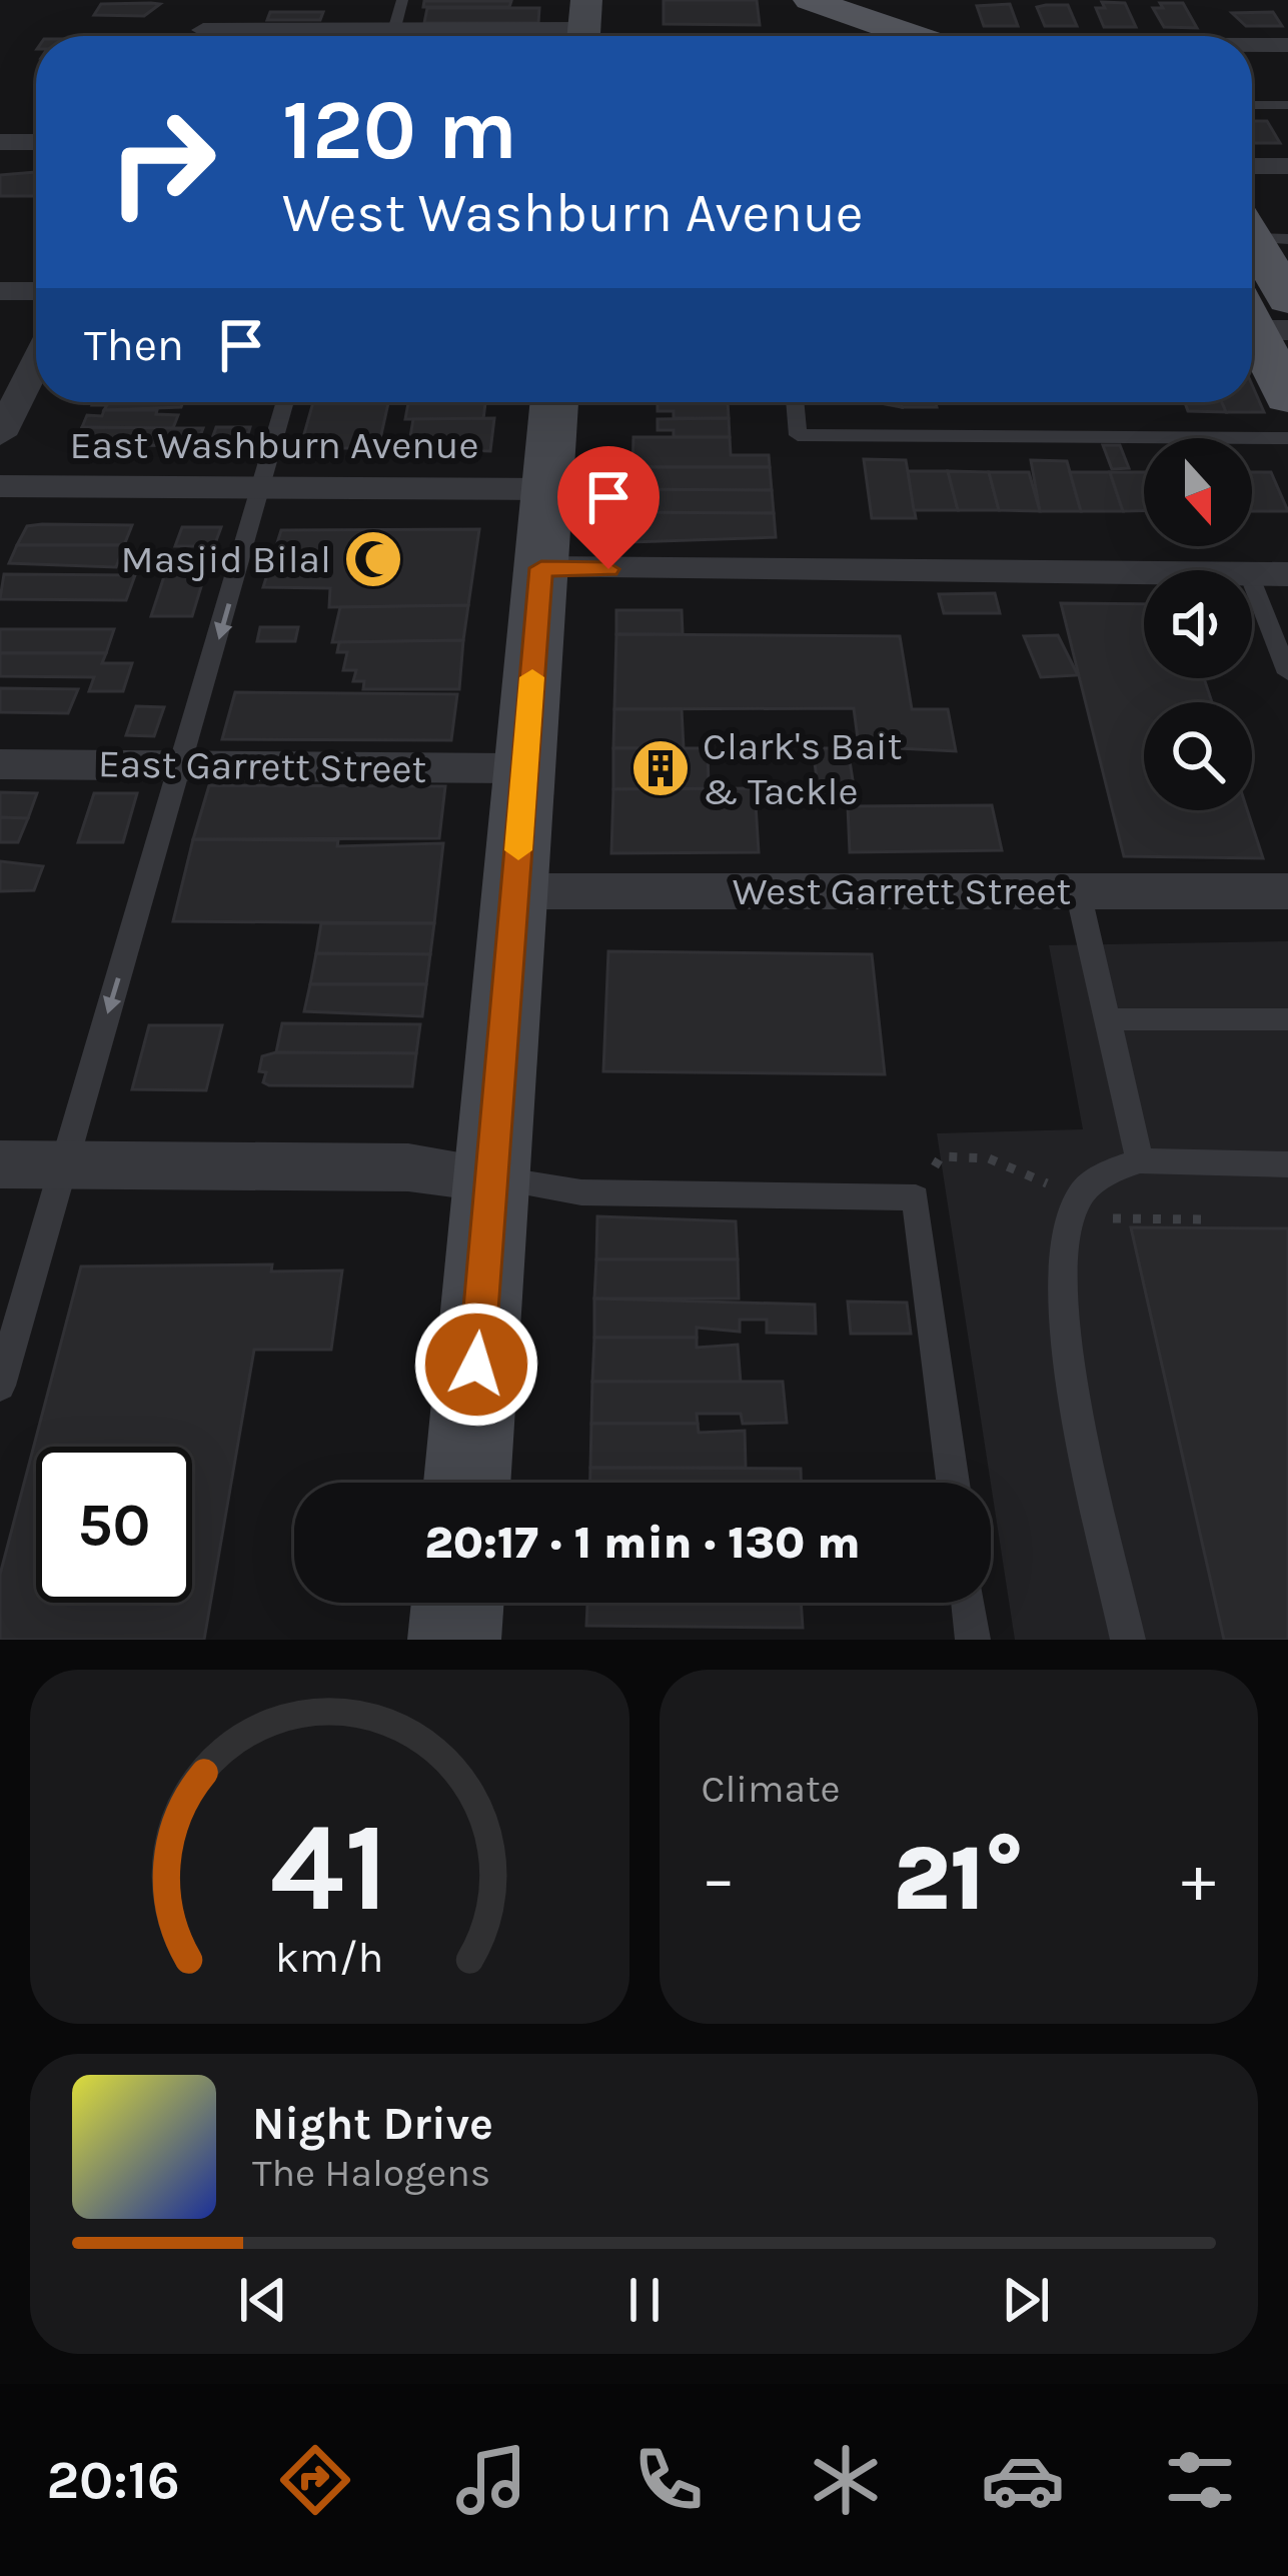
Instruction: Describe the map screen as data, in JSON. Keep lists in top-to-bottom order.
{
  "streets": {
    "street": ["East Washburn Avenue", "East Garrett Street", "West Garrett Street"]
  },
  "places": {
    "mosque": ["Masjid Bilal"],
    "building": ["Clark's Bait & Tackle"]
  },
  "north": "bottom",
  "page": {
    "turn": ["120 m", "West Washburn Avenue"],
    "then": "Then",
    "limit": "50",
    "trip": "20:17 · 1 min · 130 m",
    "tile": "Climate",
    "heat": ["−", "21°", "+"],
    "song": ["Night Drive", "The Halogens"],
    "tabs": "20:16",
    "gauge": ["41", "km/h"]
  }
}
